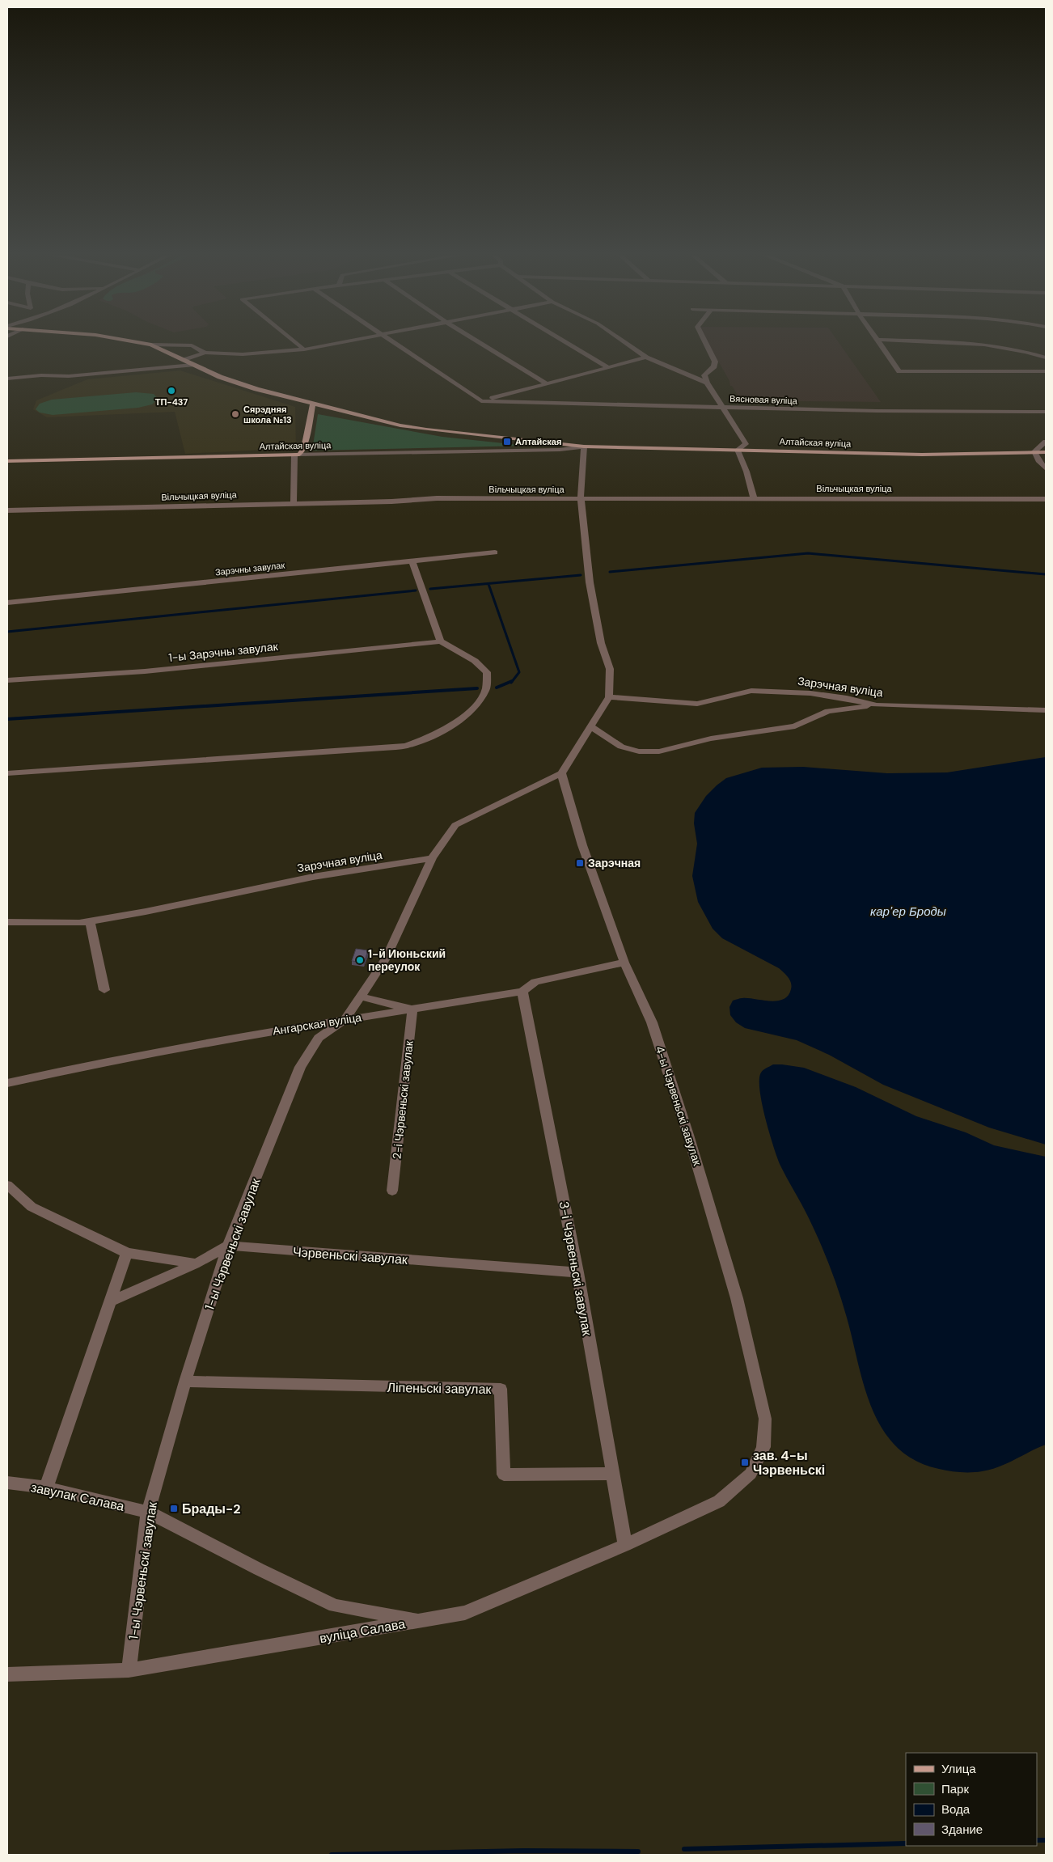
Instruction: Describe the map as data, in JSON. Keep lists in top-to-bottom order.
{
  "streets": {
    "main road": ["Алтайская вуліца"],
    "street": [
      "Вясновая вуліца",
      "Вільчыцкая вуліца",
      "Зарэчны завулак",
      "1-ы Зарэчны завулак",
      "Зарэчная вуліца",
      "Ангарская вуліца",
      "2-і Чэрвеньскі завулак",
      "4-ы Чэрвеньскі завулак",
      "1-ы Чэрвеньскі завулак",
      "Чэрвеньскі завулак",
      "3-і Чэрвеньскі завулак",
      "Ліпеньскі завулак",
      "завулак Салава",
      "вуліца Салава"
    ]
  },
  "crossings": [
    ["Зарэчная вуліца", "1-ы Чэрвеньскі завулак"],
    ["Ангарская вуліца", "2-і Чэрвеньскі завулак"],
    ["Ангарская вуліца", "4-ы Чэрвеньскі завулак"],
    ["Ангарская вуліца", "1-ы Чэрвеньскі завулак"],
    ["Ангарская вуліца", "3-і Чэрвеньскі завулак"],
    ["4-ы Чэрвеньскі завулак", "3-і Чэрвеньскі завулак"],
    ["1-ы Чэрвеньскі завулак", "Чэрвеньскі завулак"],
    ["1-ы Чэрвеньскі завулак", "Ліпеньскі завулак"],
    ["1-ы Чэрвеньскі завулак", "завулак Салава"],
    ["1-ы Чэрвеньскі завулак", "вуліца Салава"],
    ["Чэрвеньскі завулак", "3-і Чэрвеньскі завулак"],
    ["3-і Чэрвеньскі завулак", "Ліпеньскі завулак"],
    ["завулак Салава", "вуліца Салава"]
  ],
  "water": ["карʼер Броды"],
  "places": {
    "other": ["ТП-437", "Сярэдняя школа №13", "1-й Июньский переулок"],
    "transit": [
      "Алтайская",
      "Зарэчная",
      "зав. 4-ы Чэрвеньскі",
      "Брады-2"
    ]
  },
  "legend": [
    "Улица",
    "Парк",
    "Вода",
    "Здание"
  ]
}
